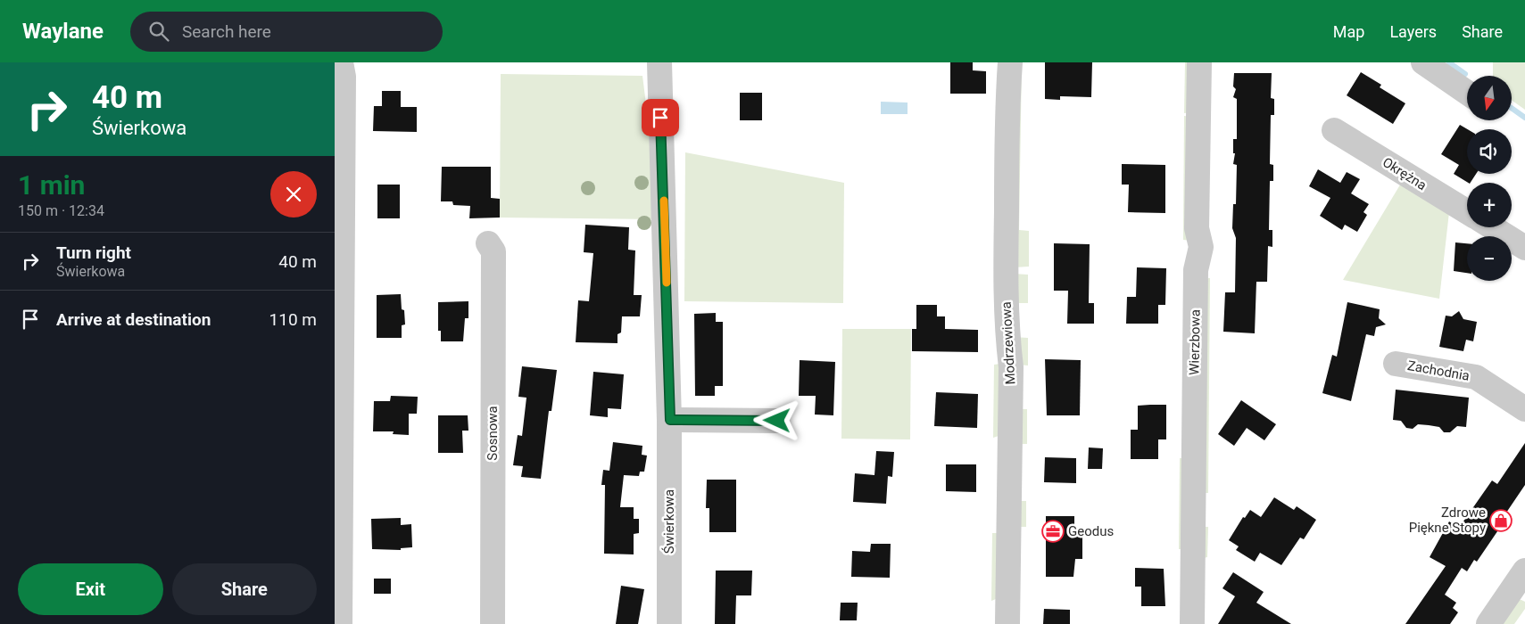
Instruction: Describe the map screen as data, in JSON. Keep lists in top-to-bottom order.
{
  "streets": {
    "street": [
      "Okrężna",
      "Wierzbowa",
      "Modrzewiowa",
      "Zachodnia",
      "Sosnowa",
      "Świerkowa"
    ]
  },
  "places": {
    "shop": ["Zdrowe Piękne Stopy"],
    "office": ["Geodus"]
  },
  "north": "bottom",
  "page": {
    "header": "Waylane",
    "search": "Search here",
    "nav": ["Map", "Layers", "Share"],
    "turn": ["40 m", "Świerkowa"],
    "map_buttons": ["+", "−"],
    "heading": ["1 min", "150 m · 12:34"],
    "list": [
      {
        "name": "Turn right",
        "note": "Świerkowa",
        "value": "40 m"
      },
      {
        "name": "Arrive at destination",
        "value": "110 m"
      }
    ],
    "buttons": ["Exit", "Share"]
  }
}
